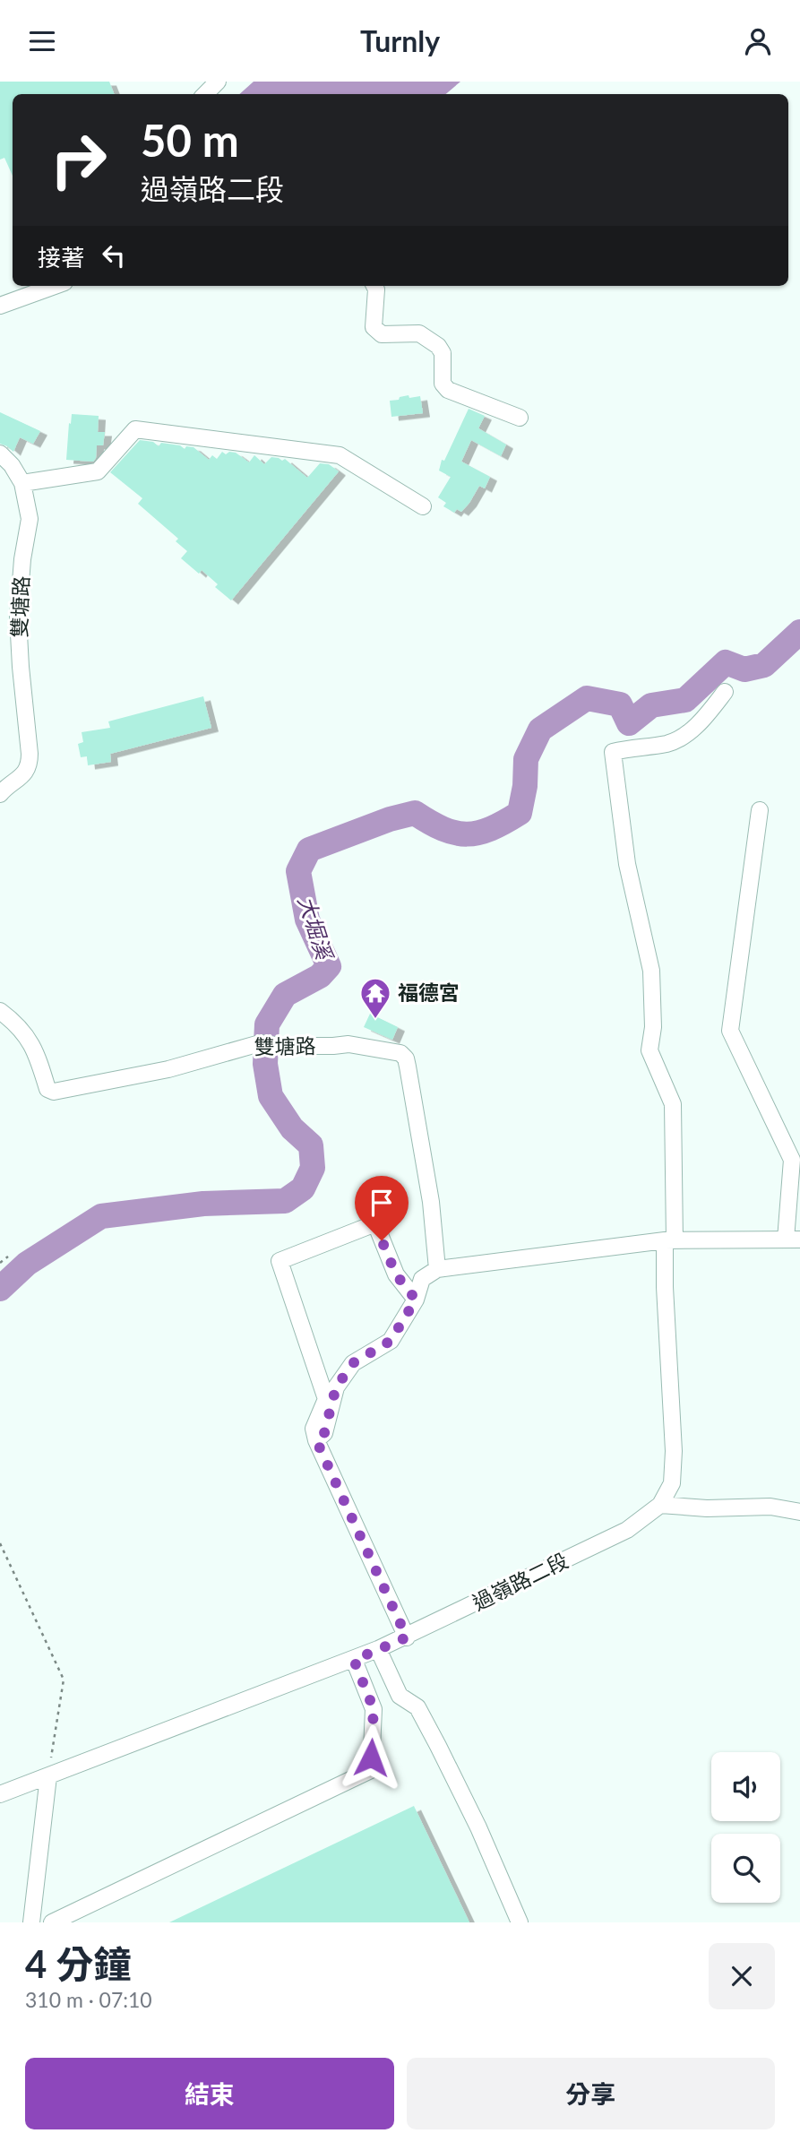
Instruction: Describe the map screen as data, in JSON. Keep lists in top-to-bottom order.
{
  "streets": {
    "street": ["雙塘路", "過嶺路二段"]
  },
  "water": ["大堀溪"],
  "places": {
    "temple": ["福德宮"]
  },
  "page": {
    "header": "Turnly",
    "turn": ["50 m", "過嶺路二段"],
    "then": "接著",
    "heading": ["4 分鐘", "310 m · 07:10"],
    "buttons": ["結束", "分享"]
  }
}
